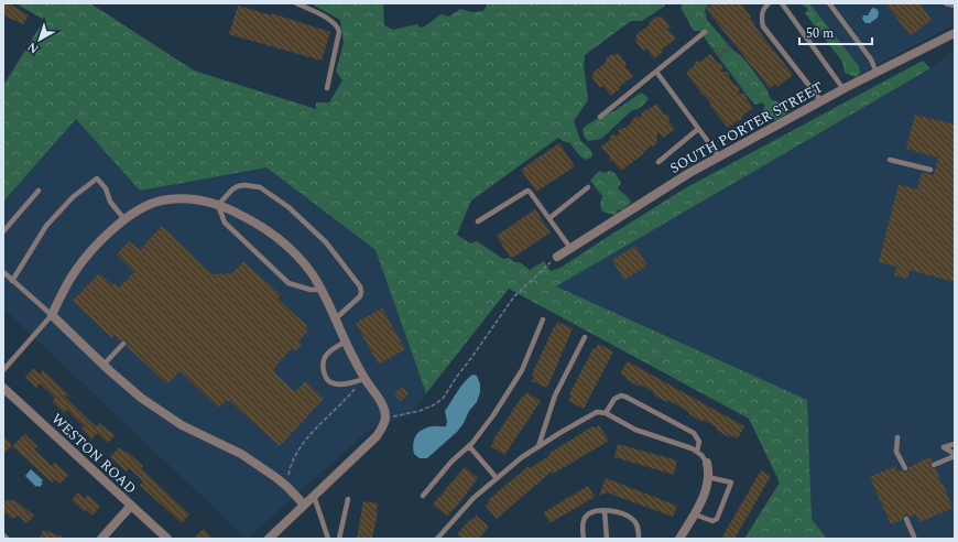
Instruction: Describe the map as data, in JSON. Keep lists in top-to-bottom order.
{
  "streets": {
    "street": ["SOUTH PORTER STREET", "WESTON ROAD"]
  },
  "scale_bar": "50 m",
  "north": "bottom left"
}
